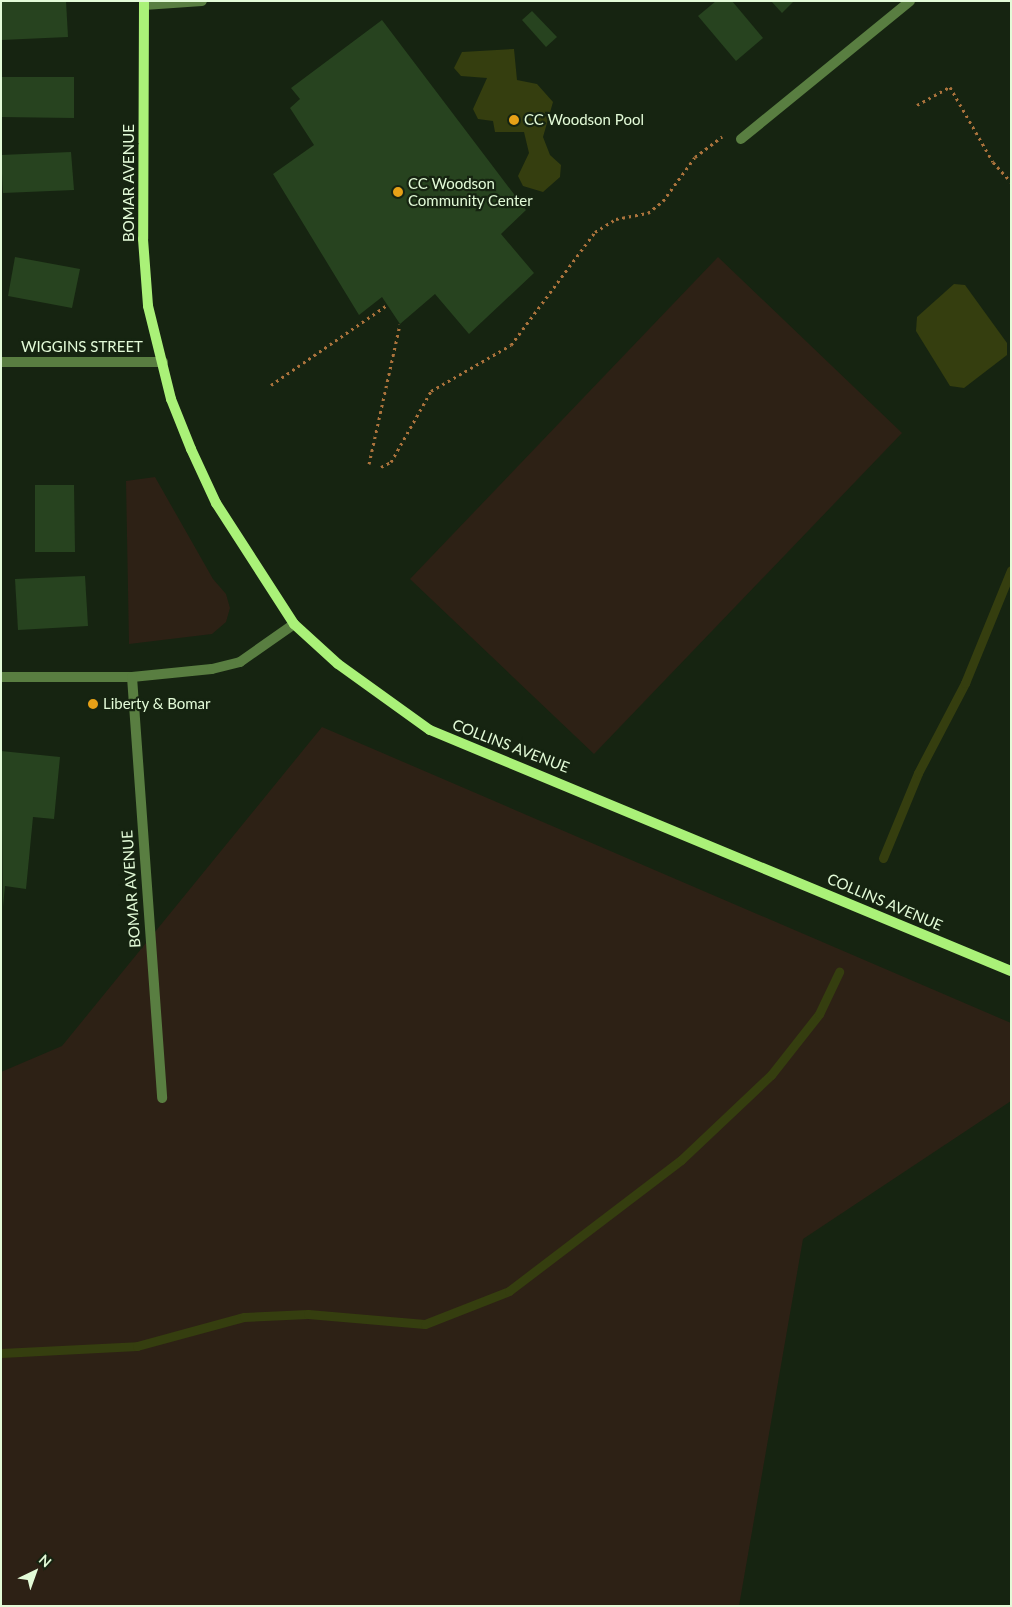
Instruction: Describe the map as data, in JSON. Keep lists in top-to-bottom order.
{
  "streets": {
    "street": ["BOMAR AVENUE", "WIGGINS STREET", "COLLINS AVENUE"]
  },
  "crossings": [
    ["BOMAR AVENUE", "WIGGINS STREET"],
    ["BOMAR AVENUE", "COLLINS AVENUE"],
    ["WIGGINS STREET", "COLLINS AVENUE"]
  ],
  "places": ["CC Woodson Pool", "CC Woodson Community Center", "Liberty & Bomar"],
  "north": "top right"
}
